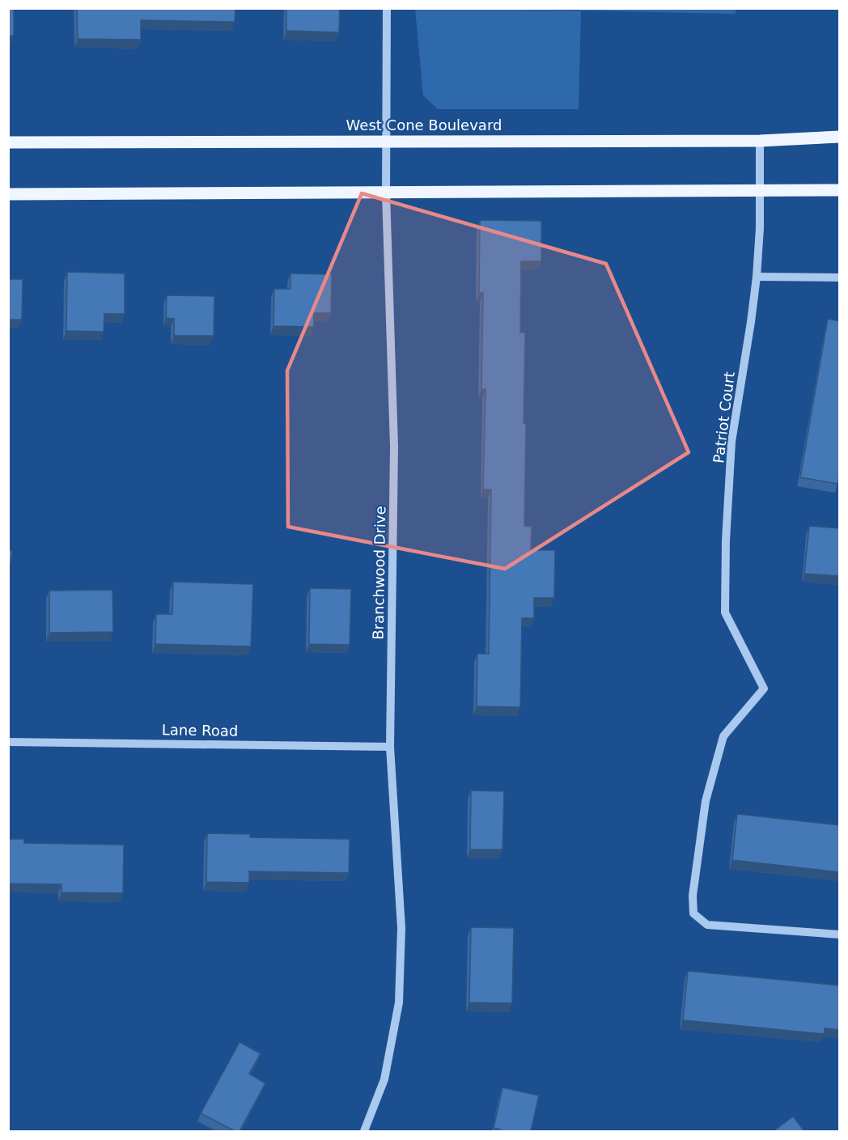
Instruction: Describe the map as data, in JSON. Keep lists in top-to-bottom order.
{
  "streets": {
    "main road": ["West Cone Boulevard"],
    "street": ["Patriot Court", "Branchwood Drive", "Lane Road"]
  },
  "crossings": [
    ["West Cone Boulevard", "Patriot Court"],
    ["West Cone Boulevard", "Branchwood Drive"],
    ["Branchwood Drive", "Lane Road"]
  ]
}
